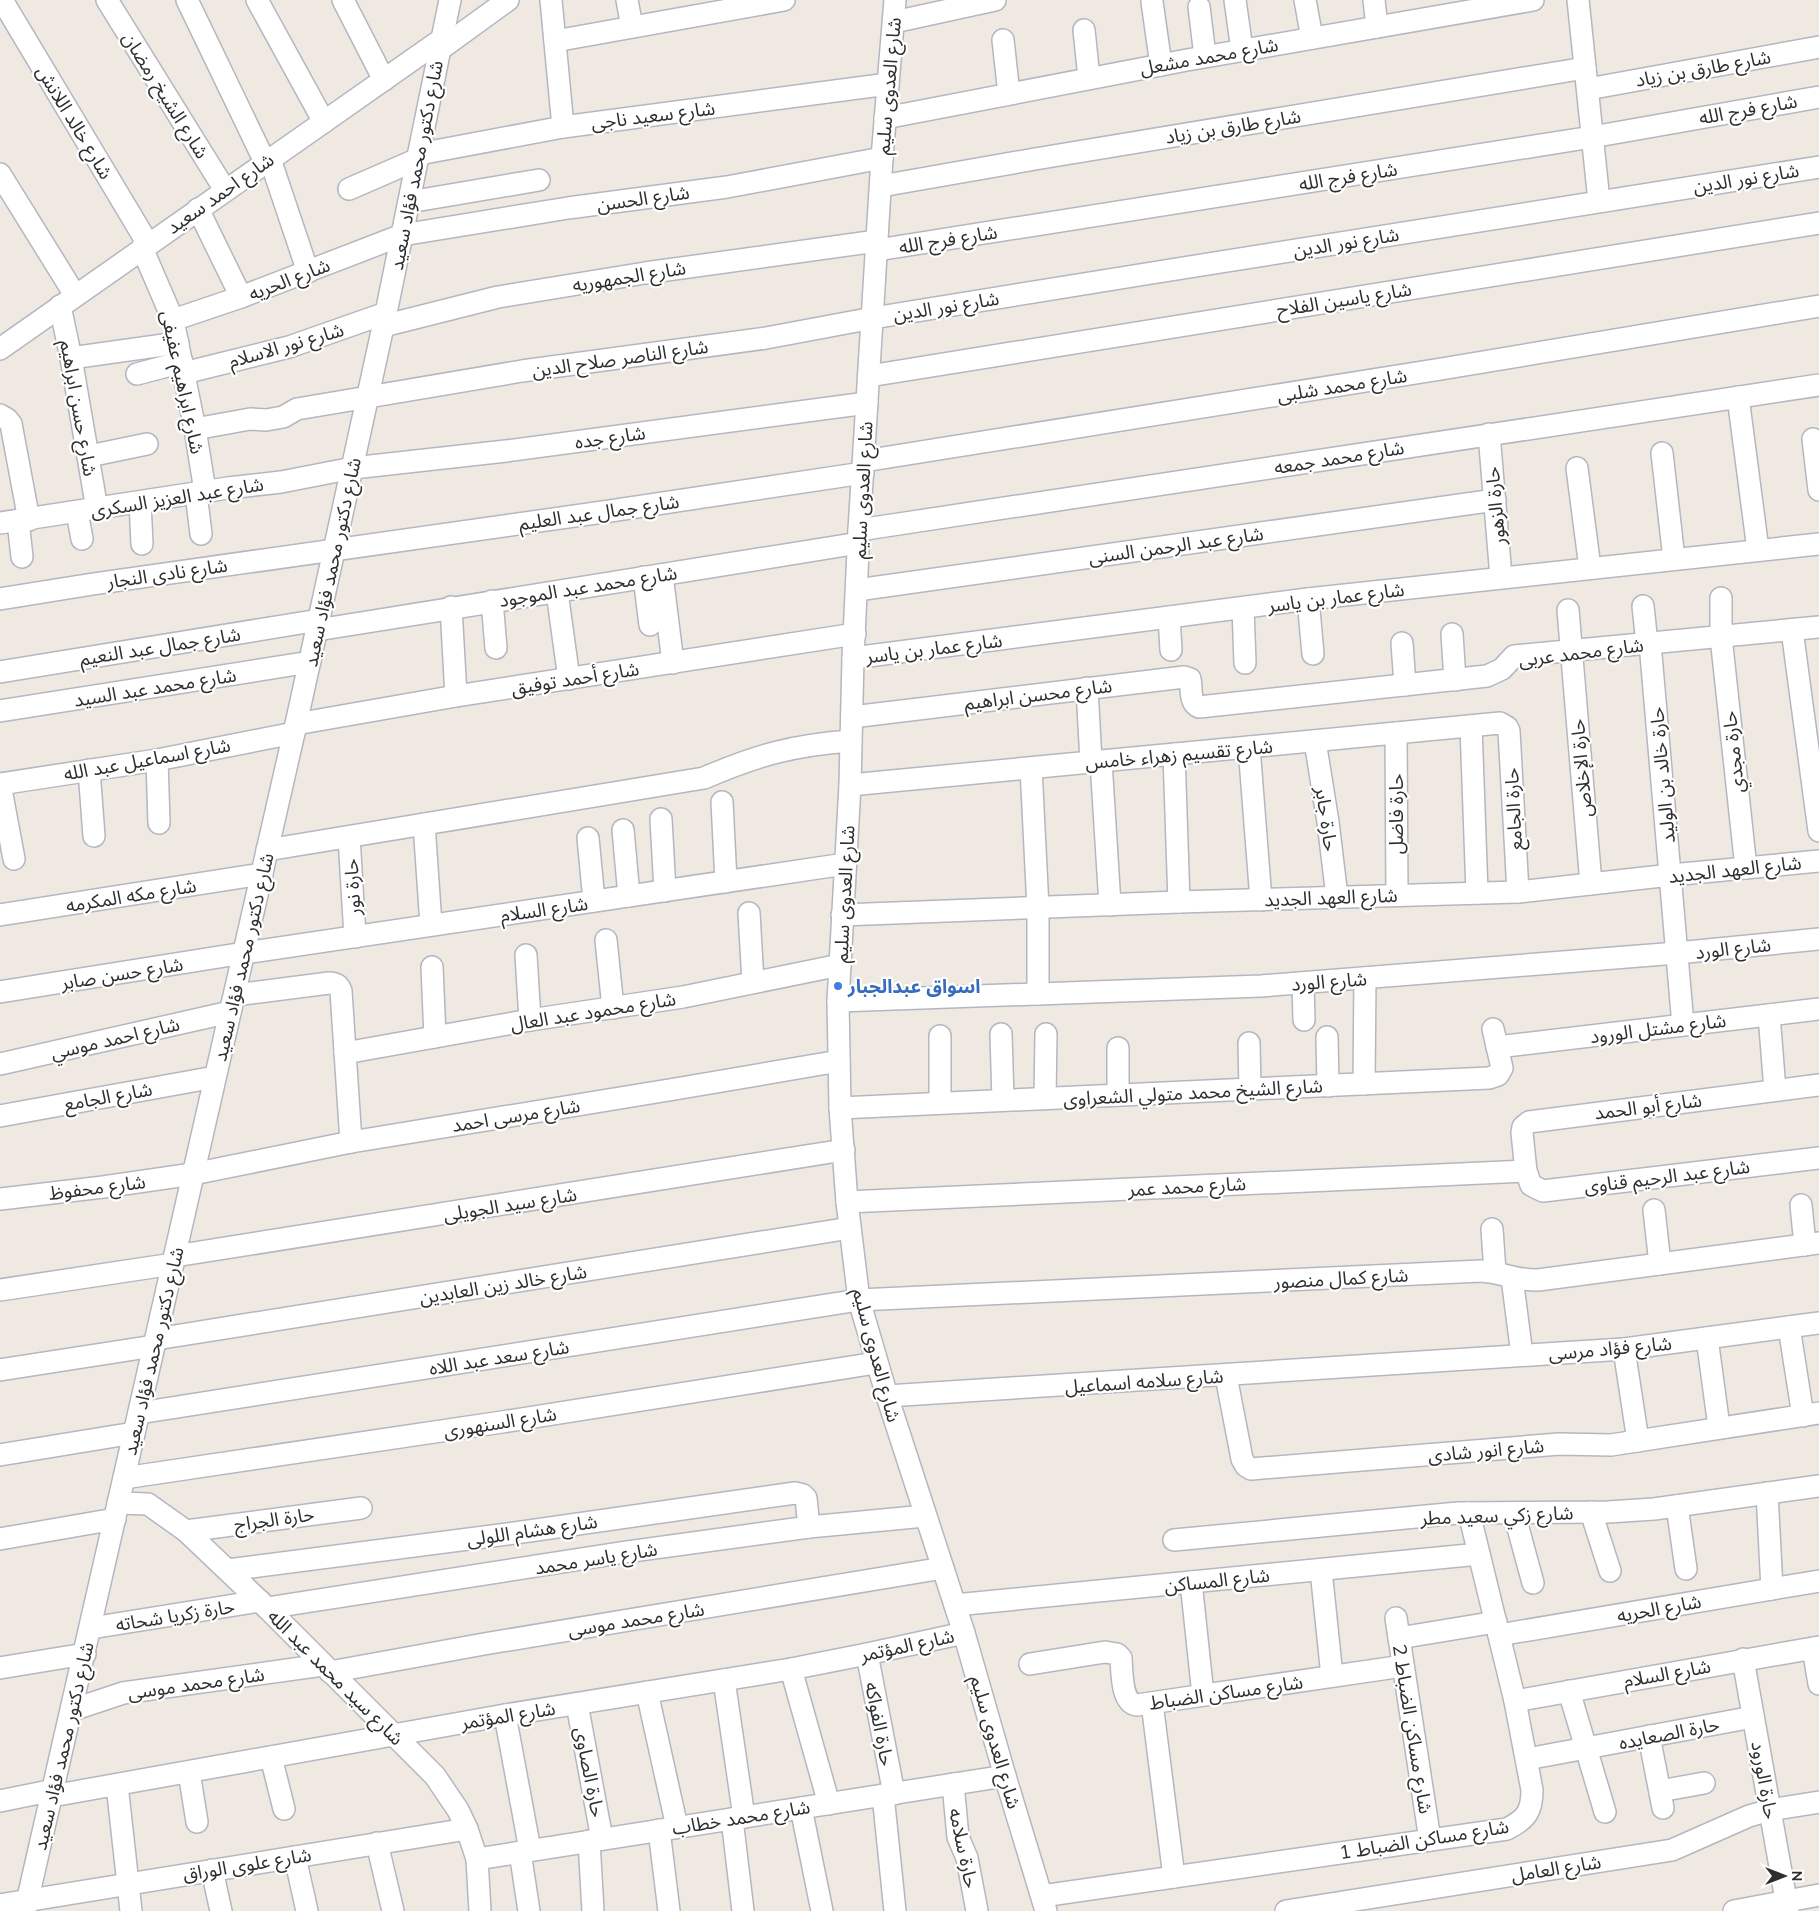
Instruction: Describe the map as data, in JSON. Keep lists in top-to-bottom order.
{
  "streets": {
    "street": [
      "شارع محمد مشعل",
      "شارع طارق بن زياد",
      "شارع العدوى سليم",
      "شارع الشيخ رمضان",
      "شارع فرج الله",
      "شارع سعيد ناجى",
      "شارع خالد اللانش",
      "شارع دكتور محمد فؤاد سعيد",
      "شارع نور الدين",
      "شارع احمد سعيد",
      "شارع الحسن",
      "شارع الجمهوريه",
      "شارع الحريه",
      "شارع ياسين الفلاح",
      "شارع نور الاسلام",
      "شارع الناصر صلاح الدين",
      "شارع ابراهيم عفيفى",
      "شارع محمد شلبى",
      "شارع حسن ابراهيم",
      "شارع جده",
      "شارع محمد جمعه",
      "شارع عبد العزيز السكرى",
      "حارة الزهور",
      "شارع جمال عبد العليم",
      "شارع عبد الرحمن السنى",
      "شارع نادى النجار",
      "شارع محمد عبد الموجود",
      "شارع عمار بن ياسر",
      "شارع جمال عبد النعيم",
      "شارع محمد عربى",
      "شارع أحمد توفيق",
      "شارع محمد عبد السيد",
      "شارع محسن ابراهيم",
      "حارة مجدي",
      "شارع تقسيم زهراء خامس",
      "شارع اسماعيل عبد الله",
      "حارة الإخلاص",
      "حارة خالد بن الوليد",
      "حارة الجامع",
      "حارة فاضل",
      "حارة جابر",
      "شارع العهد الجديد",
      "حارة نور",
      "شارع مكه المكرمه",
      "شارع السلام",
      "شارع الورد",
      "شارع حسن صابر",
      "شارع محمود عبد العال",
      "شارع مشتل الورود",
      "شارع احمد موسي",
      "شارع الشيخ محمد متولي الشعراوى",
      "شارع الجامع",
      "شارع أبو الحمد",
      "شارع مرسى احمد",
      "شارع عبد الرحيم قناوى",
      "شارع محمد عمر",
      "شارع محفوظ",
      "شارع سيد الجويلى",
      "شارع كمال منصور",
      "شارع خالد زين العابدين",
      "شارع فؤاد مرسى",
      "شارع سعد عبد اللاه",
      "شارع سلامه اسماعيل",
      "شارع السنهورى",
      "شارع انور شادى",
      "شارع زكي سعيد مطر",
      "حارة الجراج",
      "شارع هشام اللولى",
      "شارع ياسر محمد",
      "شارع المساكن",
      "حارة زكريا شحاته",
      "شارع محمد موسى",
      "شارع المؤتمر",
      "شارع سيد محمد عبد الله",
      "شارع مساكن الضباط",
      "حارة الفواكه",
      "شارع مساكن الضباط 2",
      "حارة الصعايده",
      "حارة الصاوى",
      "حارة الورود",
      "شارع محمد خطاب",
      "شارع مساكن الضباط 1",
      "حارة سلامه",
      "شارع علوى الوراق",
      "شارع العامل"
    ]
  },
  "crossings": [
    ["شارع محمد مشعل", "شارع العدوى سليم"],
    ["شارع طارق بن زياد", "شارع العدوى سليم"],
    ["شارع العدوى سليم", "شارع فرج الله"],
    ["شارع العدوى سليم", "شارع سعيد ناجى"],
    ["شارع العدوى سليم", "شارع نور الدين"],
    ["شارع العدوى سليم", "شارع الحسن"],
    ["شارع العدوى سليم", "شارع الجمهوريه"],
    ["شارع العدوى سليم", "شارع ياسين الفلاح"],
    ["شارع العدوى سليم", "شارع الناصر صلاح الدين"],
    ["شارع العدوى سليم", "شارع محمد شلبى"],
    ["شارع العدوى سليم", "شارع جده"],
    ["شارع العدوى سليم", "شارع محمد جمعه"],
    ["شارع العدوى سليم", "شارع جمال عبد العليم"],
    ["شارع العدوى سليم", "شارع عبد الرحمن السنى"],
    ["شارع العدوى سليم", "شارع محمد عبد الموجود"],
    ["شارع العدوى سليم", "شارع عمار بن ياسر"],
    ["شارع العدوى سليم", "شارع أحمد توفيق"],
    ["شارع العدوى سليم", "شارع محسن ابراهيم"],
    ["شارع العدوى سليم", "شارع تقسيم زهراء خامس"],
    ["شارع العدوى سليم", "شارع العهد الجديد"],
    ["شارع العدوى سليم", "شارع السلام"],
    ["شارع العدوى سليم", "شارع الورد"],
    ["شارع العدوى سليم", "شارع محمود عبد العال"],
    ["شارع العدوى سليم", "شارع الشيخ محمد متولي الشعراوى"],
    ["شارع العدوى سليم", "شارع مرسى احمد"],
    ["شارع العدوى سليم", "شارع محمد عمر"],
    ["شارع العدوى سليم", "شارع سيد الجويلى"],
    ["شارع العدوى سليم", "شارع كمال منصور"],
    ["شارع العدوى سليم", "شارع خالد زين العابدين"],
    ["شارع العدوى سليم", "شارع سعد عبد اللاه"],
    ["شارع العدوى سليم", "شارع سلامه اسماعيل"],
    ["شارع العدوى سليم", "شارع السنهورى"],
    ["شارع العدوى سليم", "شارع ياسر محمد"],
    ["شارع العدوى سليم", "شارع المساكن"],
    ["شارع العدوى سليم", "شارع محمد موسى"],
    ["شارع العدوى سليم", "شارع المؤتمر"],
    ["شارع العدوى سليم", "شارع محمد خطاب"],
    ["شارع العدوى سليم", "شارع مساكن الضباط 1"],
    ["شارع الشيخ رمضان", "شارع احمد سعيد"],
    ["شارع فرج الله", "شارع الجمهوريه"],
    ["شارع سعيد ناجى", "شارع دكتور محمد فؤاد سعيد"],
    ["شارع خالد اللانش", "شارع احمد سعيد"],
    ["شارع خالد اللانش", "شارع ابراهيم عفيفى"],
    ["شارع دكتور محمد فؤاد سعيد", "شارع احمد سعيد"],
    ["شارع دكتور محمد فؤاد سعيد", "شارع الحسن"],
    ["شارع دكتور محمد فؤاد سعيد", "شارع الجمهوريه"],
    ["شارع دكتور محمد فؤاد سعيد", "شارع الحريه"],
    ["شارع دكتور محمد فؤاد سعيد", "شارع نور الاسلام"],
    ["شارع دكتور محمد فؤاد سعيد", "شارع الناصر صلاح الدين"],
    ["شارع دكتور محمد فؤاد سعيد", "شارع جده"],
    ["شارع دكتور محمد فؤاد سعيد", "شارع عبد العزيز السكرى"],
    ["شارع دكتور محمد فؤاد سعيد", "شارع جمال عبد العليم"],
    ["شارع دكتور محمد فؤاد سعيد", "شارع نادى النجار"],
    ["شارع دكتور محمد فؤاد سعيد", "شارع محمد عبد الموجود"],
    ["شارع دكتور محمد فؤاد سعيد", "شارع جمال عبد النعيم"],
    ["شارع دكتور محمد فؤاد سعيد", "شارع أحمد توفيق"],
    ["شارع دكتور محمد فؤاد سعيد", "شارع محمد عبد السيد"],
    ["شارع دكتور محمد فؤاد سعيد", "شارع اسماعيل عبد الله"],
    ["شارع دكتور محمد فؤاد سعيد", "شارع مكه المكرمه"],
    ["شارع دكتور محمد فؤاد سعيد", "شارع السلام"],
    ["شارع دكتور محمد فؤاد سعيد", "شارع حسن صابر"],
    ["شارع دكتور محمد فؤاد سعيد", "شارع احمد موسي"],
    ["شارع دكتور محمد فؤاد سعيد", "شارع الجامع"],
    ["شارع دكتور محمد فؤاد سعيد", "شارع مرسى احمد"],
    ["شارع دكتور محمد فؤاد سعيد", "شارع محفوظ"],
    ["شارع دكتور محمد فؤاد سعيد", "شارع سيد الجويلى"],
    ["شارع دكتور محمد فؤاد سعيد", "شارع خالد زين العابدين"],
    ["شارع دكتور محمد فؤاد سعيد", "شارع سعد عبد اللاه"],
    ["شارع دكتور محمد فؤاد سعيد", "شارع السنهورى"],
    ["شارع دكتور محمد فؤاد سعيد", "حارة زكريا شحاته"],
    ["شارع دكتور محمد فؤاد سعيد", "شارع محمد موسى"],
    ["شارع دكتور محمد فؤاد سعيد", "شارع المؤتمر"],
    ["شارع دكتور محمد فؤاد سعيد", "شارع سيد محمد عبد الله"],
    ["شارع دكتور محمد فؤاد سعيد", "شارع علوى الوراق"],
    ["شارع نور الدين", "شارع الناصر صلاح الدين"],
    ["شارع احمد سعيد", "شارع ابراهيم عفيفى"],
    ["شارع احمد سعيد", "شارع حسن ابراهيم"],
    ["شارع الحسن", "شارع الحريه"],
    ["شارع الجمهوريه", "شارع نور الاسلام"],
    ["شارع الحريه", "شارع ابراهيم عفيفى"],
    ["شارع الحريه", "شارع مساكن الضباط 2"],
    ["شارع الحريه", "شارع مساكن الضباط 1"],
    ["شارع نور الاسلام", "شارع ابراهيم عفيفى"],
    ["شارع الناصر صلاح الدين", "شارع ابراهيم عفيفى"],
    ["شارع ابراهيم عفيفى", "شارع عبد العزيز السكرى"],
    ["شارع محمد شلبى", "شارع جمال عبد العليم"],
    ["شارع حسن ابراهيم", "شارع عبد العزيز السكرى"],
    ["شارع جده", "شارع عبد العزيز السكرى"],
    ["شارع محمد جمعه", "حارة الزهور"],
    ["شارع محمد جمعه", "شارع محمد عبد الموجود"],
    ["حارة الزهور", "شارع عبد الرحمن السنى"],
    ["حارة الزهور", "شارع عمار بن ياسر"],
    ["شارع جمال عبد العليم", "شارع نادى النجار"],
    ["شارع محمد عبد الموجود", "شارع جمال عبد النعيم"],
    ["شارع محمد عربى", "شارع محسن ابراهيم"],
    ["شارع محمد عربى", "حارة مجدي"],
    ["شارع محمد عربى", "حارة الإخلاص"],
    ["شارع محمد عربى", "حارة خالد بن الوليد"],
    ["شارع أحمد توفيق", "شارع اسماعيل عبد الله"],
    ["حارة مجدي", "شارع العهد الجديد"],
    ["شارع تقسيم زهراء خامس", "حارة الجامع"],
    ["شارع تقسيم زهراء خامس", "حارة فاضل"],
    ["شارع تقسيم زهراء خامس", "حارة جابر"],
    ["حارة الإخلاص", "شارع العهد الجديد"],
    ["حارة خالد بن الوليد", "شارع العهد الجديد"],
    ["حارة خالد بن الوليد", "شارع الورد"],
    ["حارة خالد بن الوليد", "شارع مشتل الورود"],
    ["حارة الجامع", "شارع العهد الجديد"],
    ["حارة فاضل", "شارع العهد الجديد"],
    ["حارة جابر", "شارع العهد الجديد"],
    ["حارة نور", "شارع السلام"],
    ["شارع السلام", "شارع حسن صابر"],
    ["شارع السلام", "حارة الورود"],
    ["شارع السلام", "شارع مساكن الضباط 1"],
    ["شارع محمود عبد العال", "شارع احمد موسي"],
    ["شارع مشتل الورود", "شارع الشيخ محمد متولي الشعراوى"],
    ["شارع أبو الحمد", "شارع عبد الرحيم قناوى"],
    ["شارع أبو الحمد", "شارع محمد عمر"],
    ["شارع مرسى احمد", "شارع محفوظ"],
    ["شارع عبد الرحيم قناوى", "شارع محمد عمر"],
    ["شارع كمال منصور", "شارع سعد عبد اللاه"],
    ["شارع فؤاد مرسى", "شارع سلامه اسماعيل"],
    ["شارع سلامه اسماعيل", "شارع انور شادى"],
    ["شارع زكي سعيد مطر", "شارع مساكن الضباط 1"],
    ["حارة الجراج", "شارع سيد محمد عبد الله"],
    ["شارع هشام اللولى", "شارع ياسر محمد"],
    ["شارع هشام اللولى", "شارع سيد محمد عبد الله"],
    ["شارع ياسر محمد", "حارة زكريا شحاته"],
    ["شارع ياسر محمد", "شارع سيد محمد عبد الله"],
    ["شارع المساكن", "شارع مساكن الضباط 1"],
    ["حارة زكريا شحاته", "شارع سيد محمد عبد الله"],
    ["شارع محمد موسى", "شارع سيد محمد عبد الله"],
    ["شارع المؤتمر", "شارع سيد محمد عبد الله"],
    ["شارع المؤتمر", "حارة الفواكه"],
    ["شارع المؤتمر", "حارة الصاوى"],
    ["شارع سيد محمد عبد الله", "شارع محمد خطاب"],
    ["شارع سيد محمد عبد الله", "شارع علوى الوراق"],
    ["شارع مساكن الضباط", "شارع مساكن الضباط 2"],
    ["حارة الفواكه", "شارع محمد خطاب"],
    ["شارع مساكن الضباط 2", "شارع مساكن الضباط 1"],
    ["حارة الصعايده", "حارة الورود"],
    ["حارة الصعايده", "شارع مساكن الضباط 1"],
    ["حارة الصاوى", "شارع محمد خطاب"],
    ["حارة الورود", "شارع العامل"],
    ["شارع محمد خطاب", "حارة سلامه"]
  ],
  "places": ["اسواق عبدالجبار"],
  "north": "right"
}
